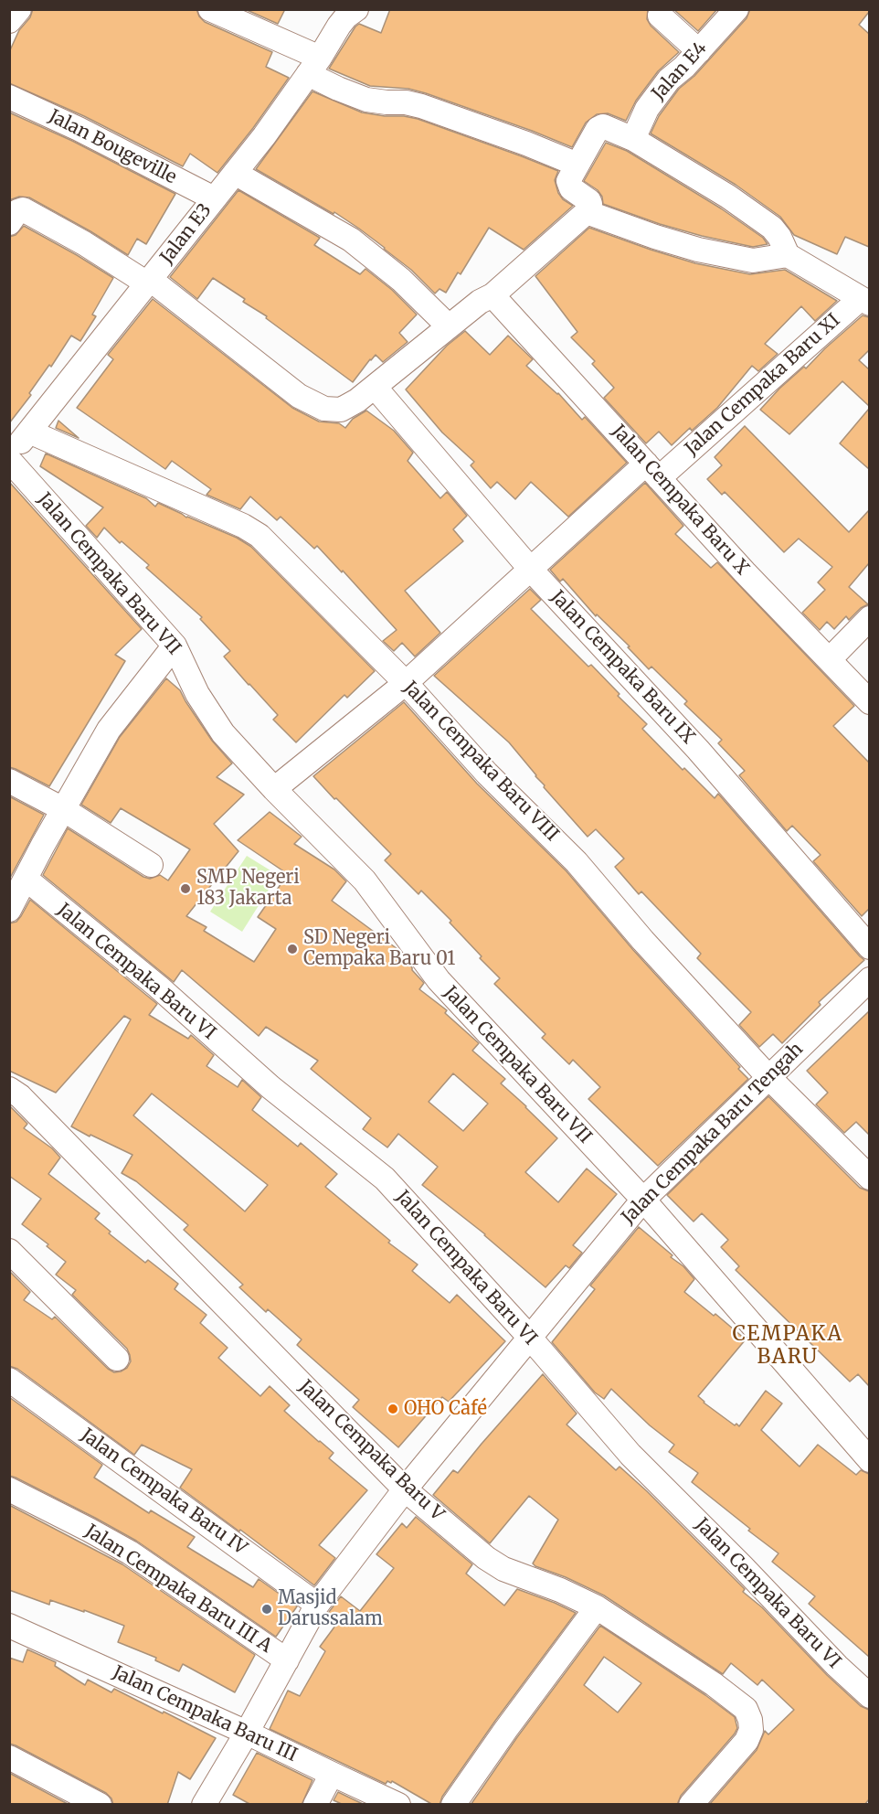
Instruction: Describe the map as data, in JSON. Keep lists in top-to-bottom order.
{
  "streets": {
    "street": [
      "Jalan E4",
      "Jalan Bougeville",
      "Jalan E3",
      "Jalan Cempaka Baru XI",
      "Jalan Cempaka Baru X",
      "Jalan Cempaka Baru VII",
      "Jalan Cempaka Baru IX",
      "Jalan Cempaka Baru VIII",
      "Jalan Cempaka Baru VI",
      "Jalan Cempaka Baru Tengah",
      "Jalan Cempaka Baru V",
      "Jalan Cempaka Baru IV",
      "Jalan Cempaka Baru III A",
      "Jalan Cempaka Baru III"
    ]
  },
  "crossings": [
    ["Jalan Bougeville", "Jalan E3"],
    ["Jalan E3", "Jalan Cempaka Baru VIII"],
    ["Jalan Cempaka Baru XI", "Jalan Cempaka Baru X"],
    ["Jalan Cempaka Baru XI", "Jalan Cempaka Baru VII"],
    ["Jalan Cempaka Baru XI", "Jalan Cempaka Baru IX"],
    ["Jalan Cempaka Baru XI", "Jalan Cempaka Baru VIII"],
    ["Jalan Cempaka Baru VII", "Jalan Cempaka Baru Tengah"],
    ["Jalan Cempaka Baru VIII", "Jalan Cempaka Baru Tengah"],
    ["Jalan Cempaka Baru VI", "Jalan Cempaka Baru Tengah"],
    ["Jalan Cempaka Baru Tengah", "Jalan Cempaka Baru V"],
    ["Jalan Cempaka Baru Tengah", "Jalan Cempaka Baru IV"],
    ["Jalan Cempaka Baru Tengah", "Jalan Cempaka Baru III A"],
    ["Jalan Cempaka Baru Tengah", "Jalan Cempaka Baru III"]
  ],
  "districts": ["CEMPAKA BARU"],
  "places": [
    "SMP Negeri 183 Jakarta",
    "SD Negeri Cempaka Baru 01",
    "OHO Càfé",
    "Masjid Darussalam"
  ]
}
